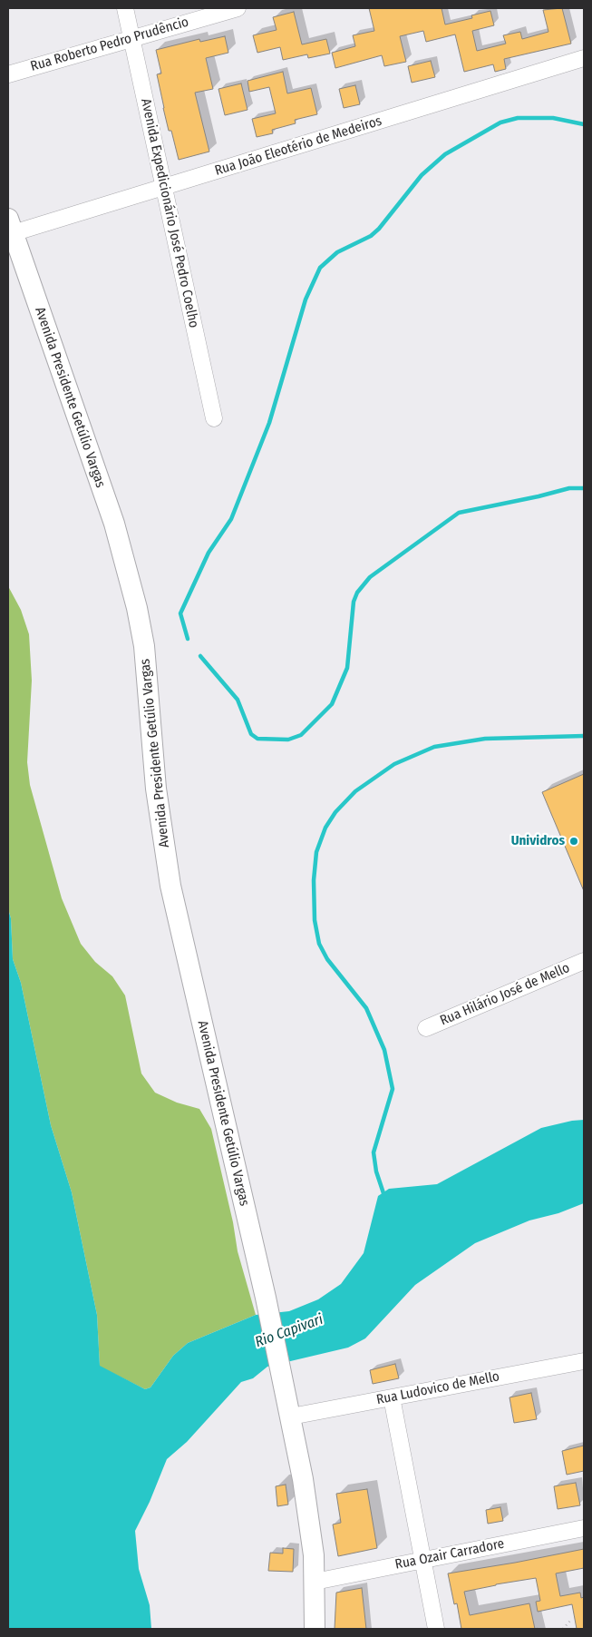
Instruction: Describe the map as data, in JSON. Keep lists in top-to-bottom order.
{
  "streets": {
    "main road": ["Avenida Presidente Getúlio Vargas"],
    "street": [
      "Rua Roberto Pedro Prudêncio",
      "Rua João Eleotério de Medeiros",
      "Avenida Expedicionário José Pedro Coelho",
      "Rua Hilário José de Mello",
      "Rua Ludovico de Mello",
      "Rua Ozair Carradore"
    ]
  },
  "crossings": [
    ["Rua Roberto Pedro Prudêncio", "Avenida Expedicionário José Pedro Coelho"],
    ["Rua João Eleotério de Medeiros", "Avenida Expedicionário José Pedro Coelho"],
    ["Rua João Eleotério de Medeiros", "Avenida Presidente Getúlio Vargas"],
    ["Avenida Presidente Getúlio Vargas", "Rua Ludovico de Mello"],
    ["Avenida Presidente Getúlio Vargas", "Rua Ozair Carradore"]
  ],
  "water": ["Rio Capivari"],
  "places": ["Unividros"]
}
